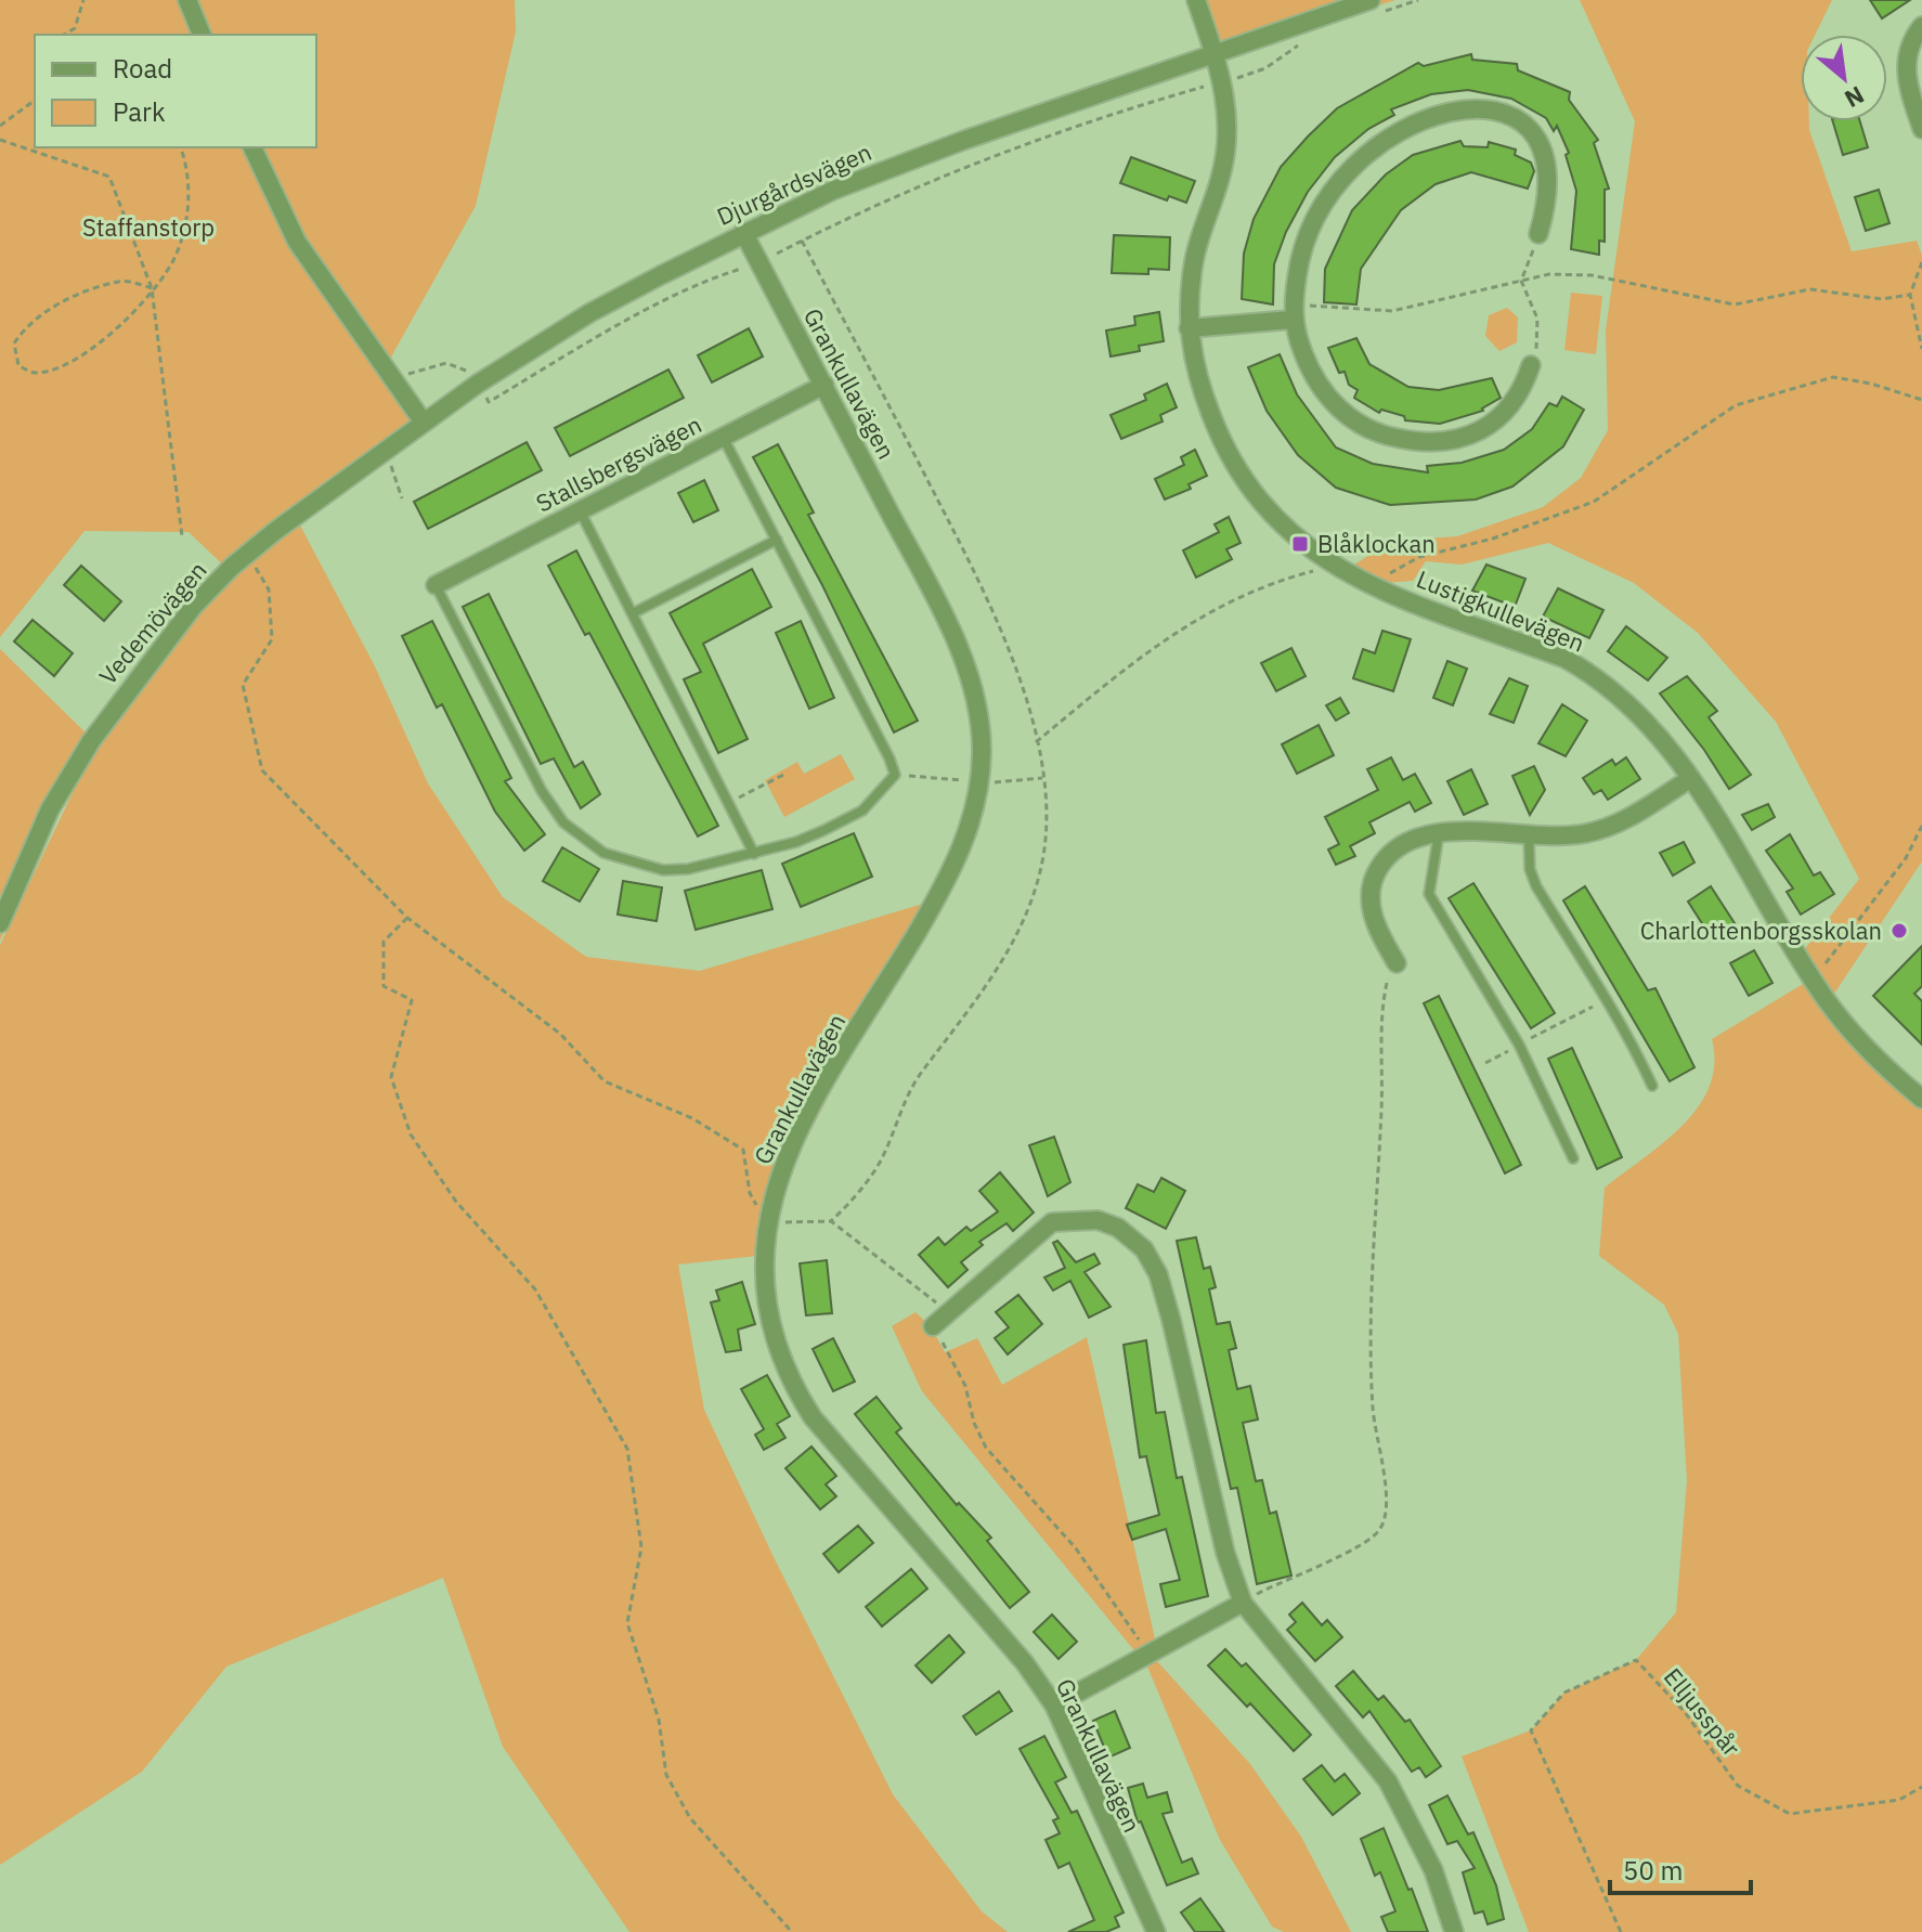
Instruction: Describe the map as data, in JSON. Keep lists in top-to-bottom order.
{
  "streets": {
    "street": [
      "Djurgårdsvägen",
      "Grankullavägen",
      "Stallsbergsvägen",
      "Lustigkullevägen",
      "Vedemövägen"
    ],
    "path": ["Elljusspår"]
  },
  "crossings": [
    ["Djurgårdsvägen", "Grankullavägen"],
    ["Djurgårdsvägen", "Lustigkullevägen"],
    ["Djurgårdsvägen", "Vedemövägen"],
    ["Grankullavägen", "Stallsbergsvägen"]
  ],
  "parks": ["Staffanstorp"],
  "places": {
    "transit": ["Blåklockan"],
    "other": ["Charlottenborgsskolan"]
  },
  "legend": ["Road", "Park"],
  "scale_bar": "50 m",
  "north": "bottom right"
}
